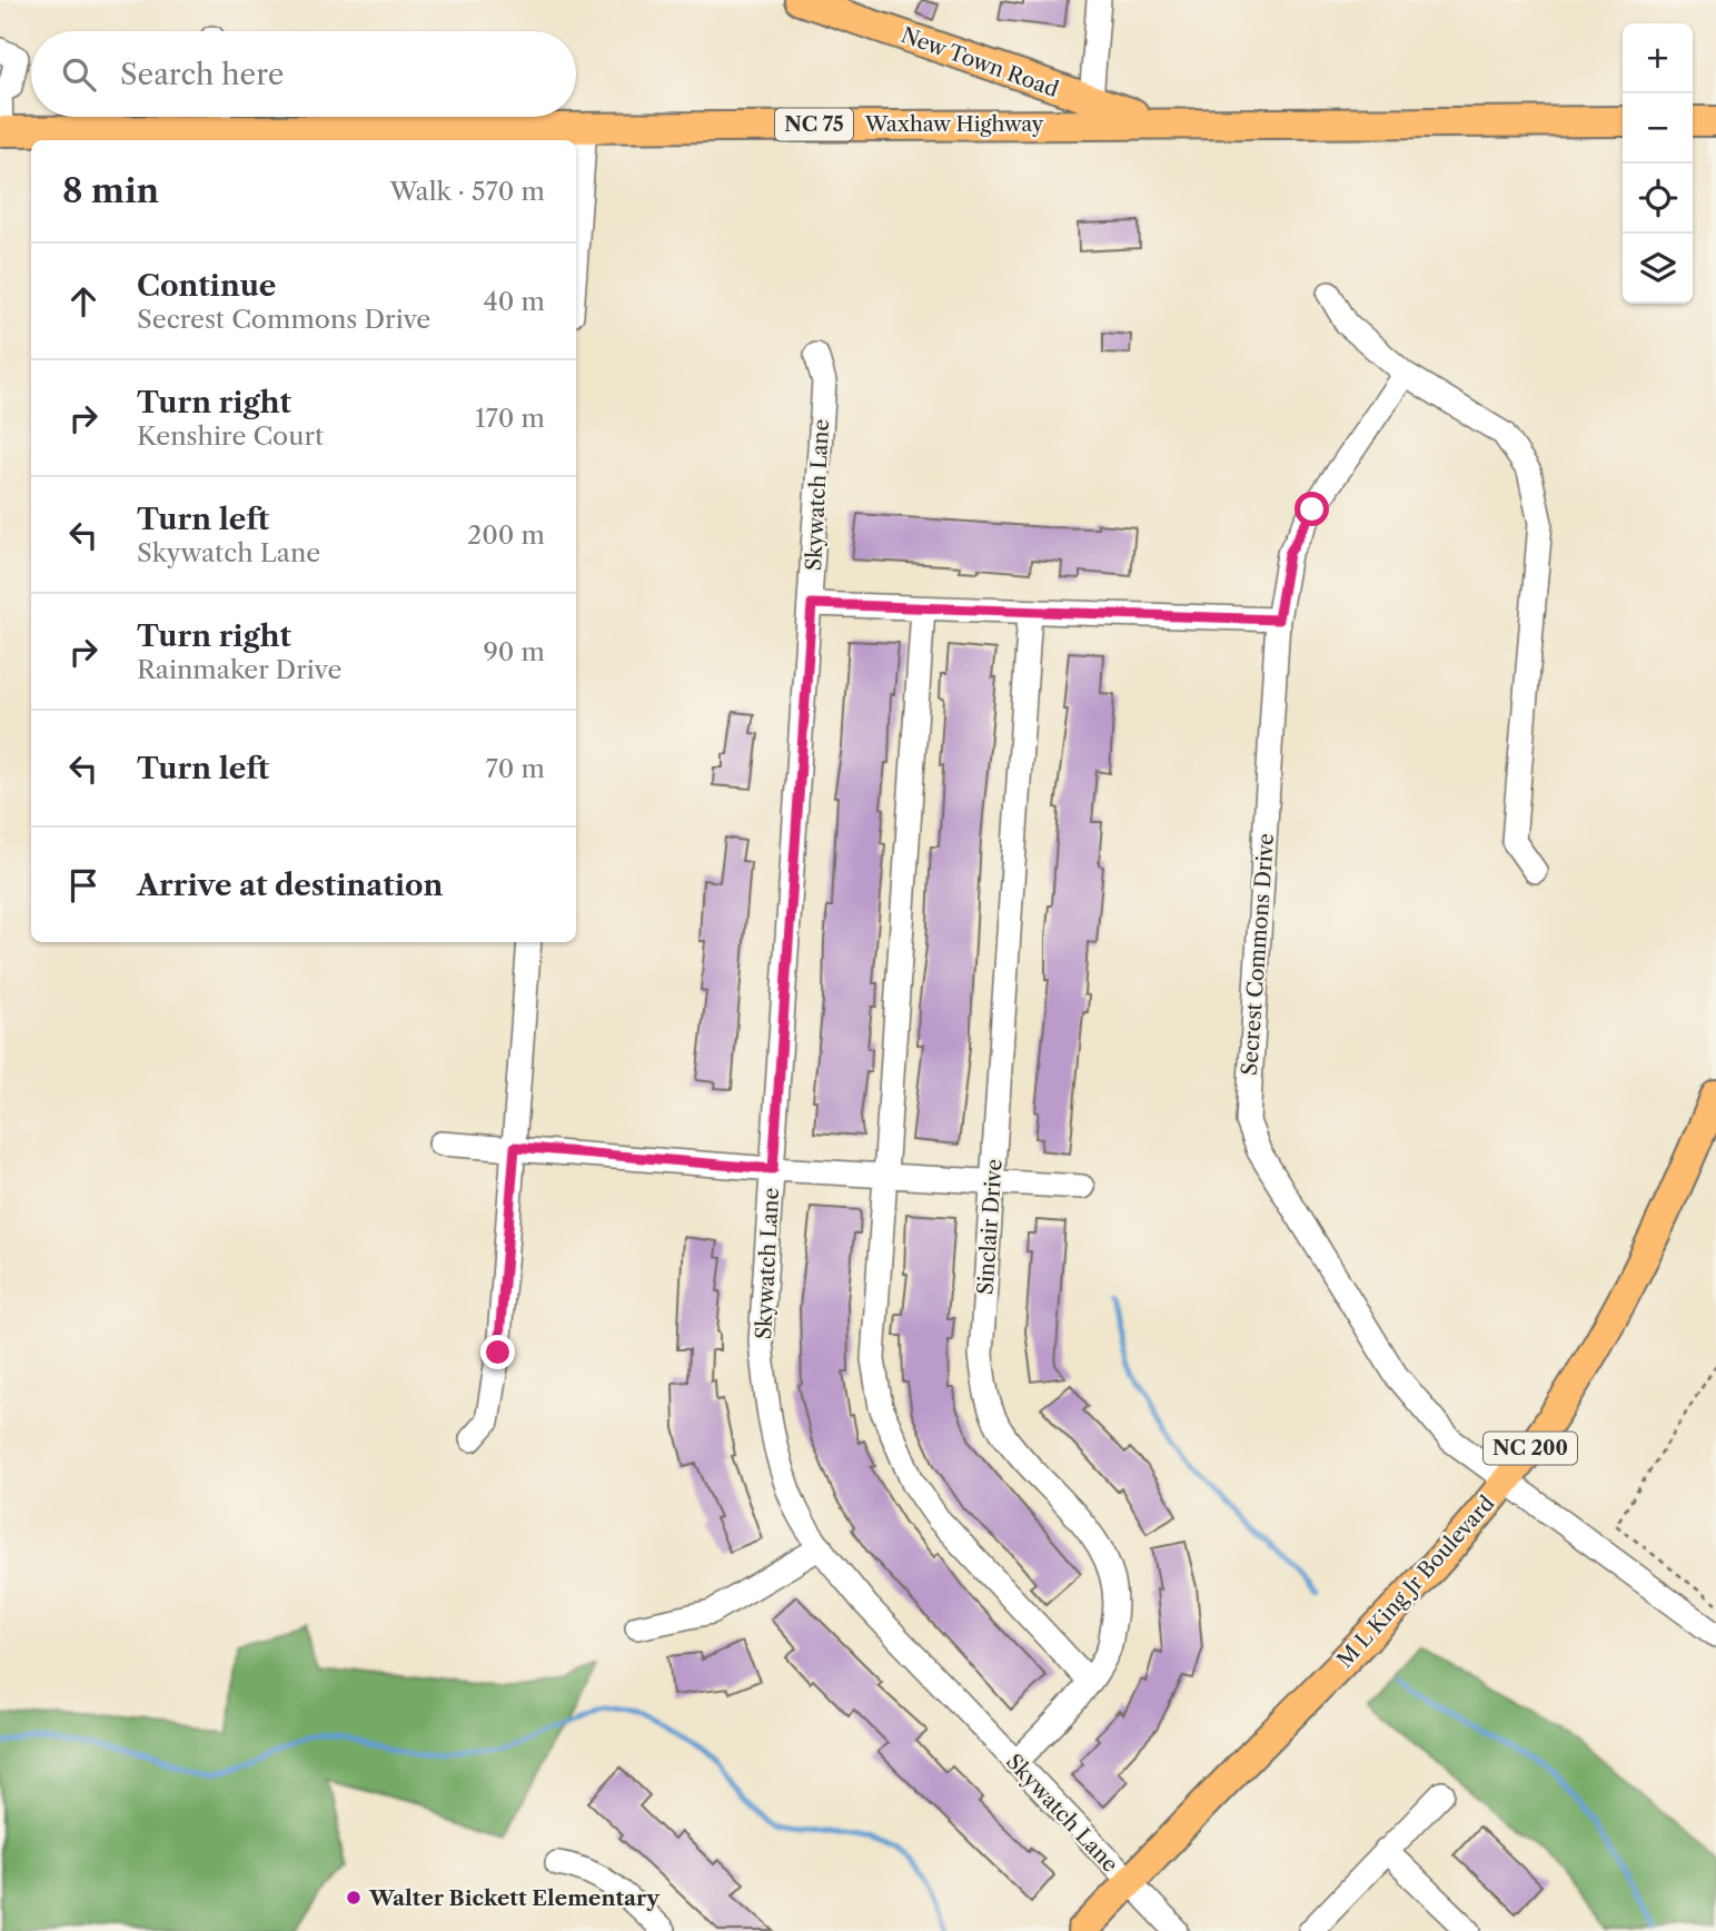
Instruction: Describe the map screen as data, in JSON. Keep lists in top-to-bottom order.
{
  "streets": {
    "main road": [
      "New Town Road",
      "Waxhaw Highway",
      "NC 75",
      "NC 200",
      "M L King Jr Boulevard"
    ],
    "street": ["Skywatch Lane", "Secrest Commons Drive", "Sinclair Drive"]
  },
  "crossings": [
    ["New Town Road", "Waxhaw Highway"],
    ["Skywatch Lane", "Sinclair Drive"],
    ["Skywatch Lane", "M L King Jr Boulevard"],
    ["Secrest Commons Drive", "M L King Jr Boulevard"]
  ],
  "places": ["Walter Bickett Elementary"],
  "page": {
    "map_buttons": ["+", "−"],
    "search": "Search here",
    "heading": ["8 min", "Walk · 570 m"],
    "list": [
      ["Continue", "Secrest Commons Drive", "40 m"],
      ["Turn right", "Kenshire Court", "170 m"],
      ["Turn left", "Skywatch Lane", "200 m"],
      ["Turn right", "Rainmaker Drive", "90 m"],
      ["Turn left", "70 m"],
      "Arrive at destination"
    ]
  }
}
